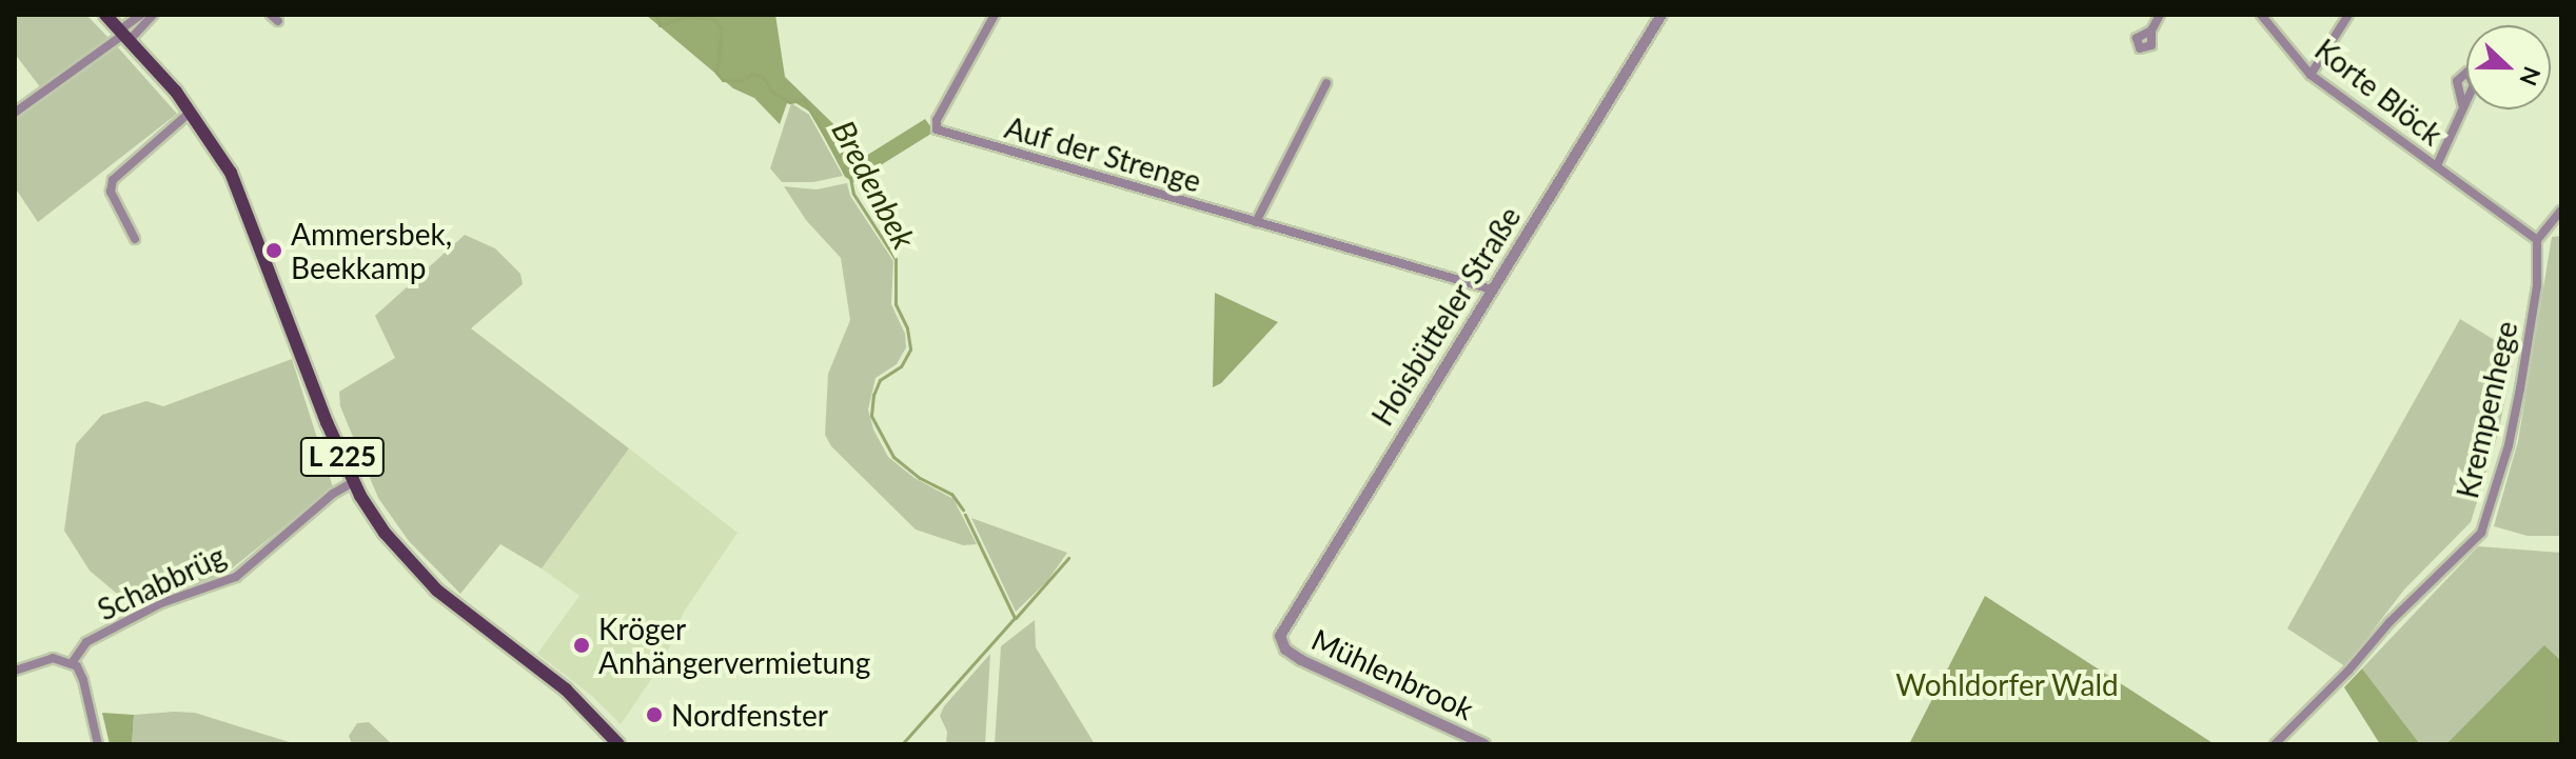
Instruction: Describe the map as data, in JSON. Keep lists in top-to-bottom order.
{
  "streets": {
    "main road": ["L 225"],
    "street": [
      "Korte Blöck",
      "Auf der Strenge",
      "Hoisbütteler Straße",
      "Krempenhege",
      "Schabbrüg",
      "Mühlenbrook"
    ]
  },
  "crossings": [
    ["Korte Blöck", "Krempenhege"],
    ["Auf der Strenge", "Hoisbütteler Straße"],
    ["Hoisbütteler Straße", "Mühlenbrook"],
    ["L 225", "Schabbrüg"]
  ],
  "water": ["Bredenbek"],
  "parks": ["Wohldorfer Wald"],
  "places": ["Ammersbek, Beekkamp", "Kröger Anhängervermietung", "Nordfenster"],
  "north": "right"
}
